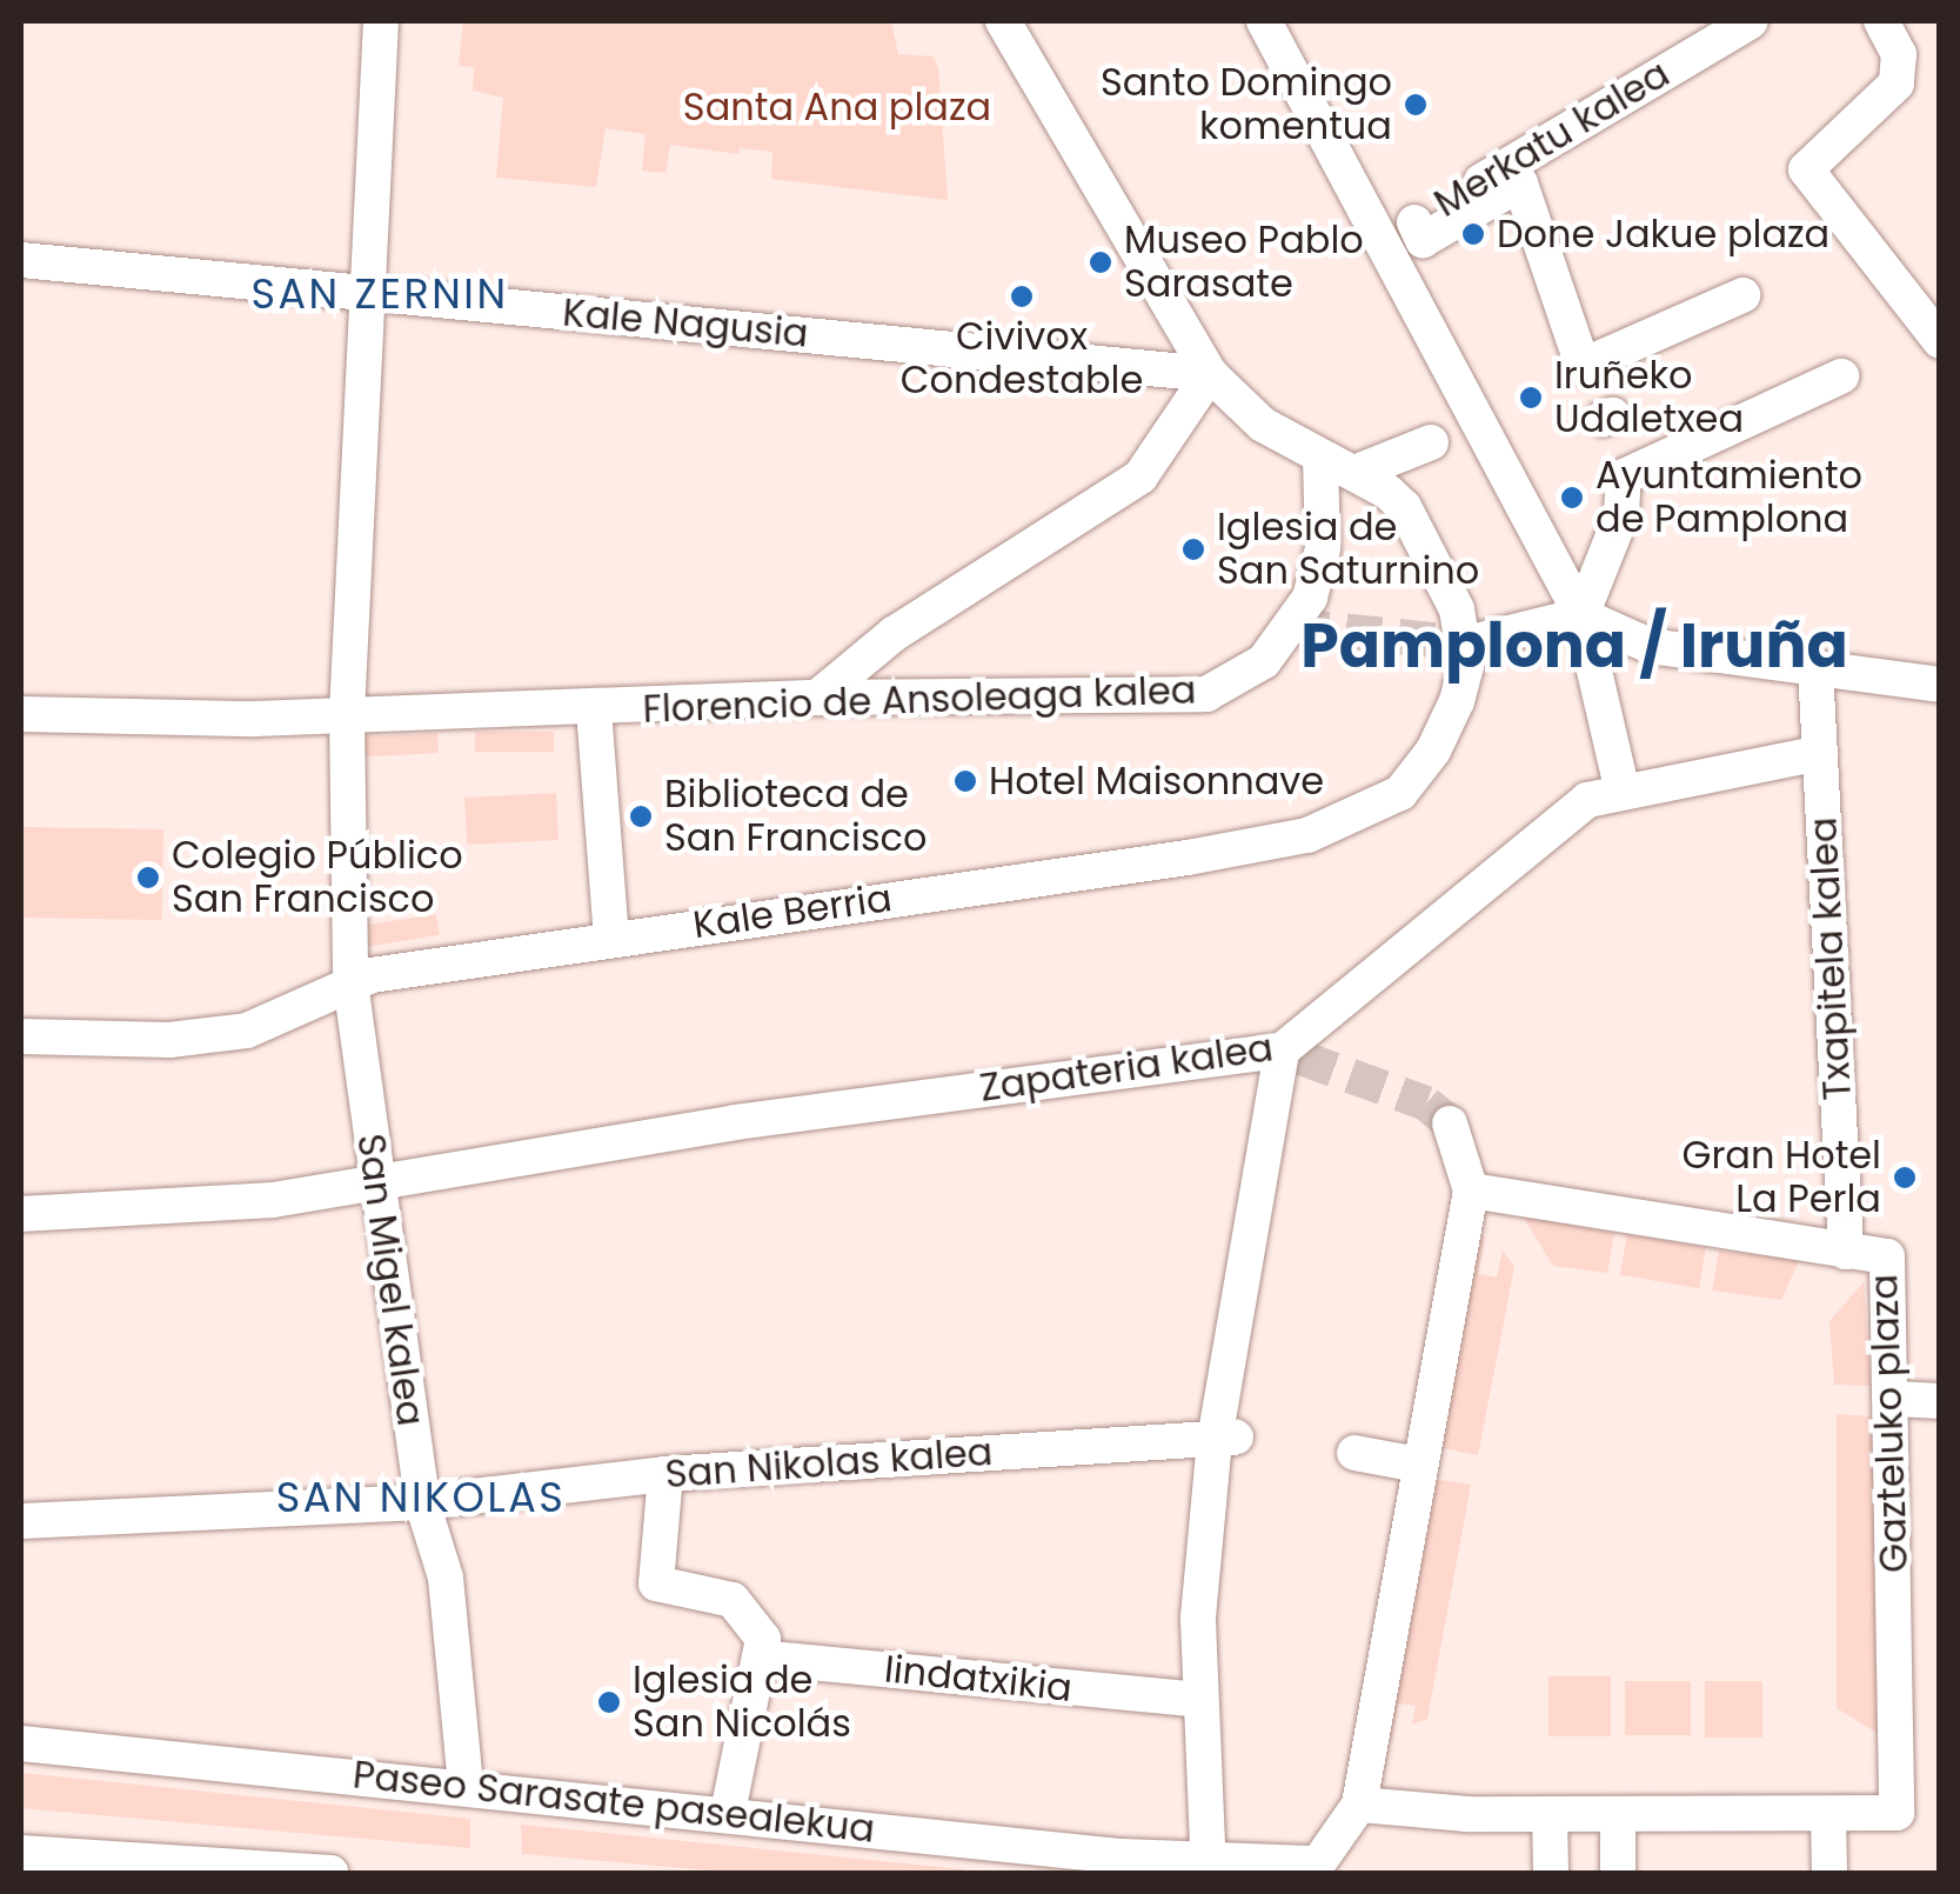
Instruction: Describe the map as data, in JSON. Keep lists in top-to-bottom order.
{
  "streets": {
    "street": [
      "Merkatu kalea",
      "Kale Nagusia",
      "Florencio de Ansoleaga kalea",
      "Kale Berria",
      "Txapitela kalea",
      "Zapateria kalea",
      "San Migel kalea",
      "Gazteluko plaza",
      "San Nikolas kalea",
      "Iindatxikia",
      "Paseo Sarasate pasealekua"
    ]
  },
  "crossings": [
    ["Kale Nagusia", "San Migel kalea"],
    ["Florencio de Ansoleaga kalea", "San Migel kalea"],
    ["Kale Berria", "San Migel kalea"],
    ["Txapitela kalea", "Gazteluko plaza"],
    ["Zapateria kalea", "San Migel kalea"],
    ["San Migel kalea", "San Nikolas kalea"],
    ["San Migel kalea", "Paseo Sarasate pasealekua"],
    ["Gazteluko plaza", "Paseo Sarasate pasealekua"]
  ],
  "districts": ["SAN ZERNIN", "Pamplona / Iruña", "SAN NIKOLAS"],
  "parks": ["Santa Ana plaza"],
  "places": [
    "Santo Domingo komentua",
    "Done Jakue plaza",
    "Museo Pablo Sarasate",
    "Civivox Condestable",
    "Iruñeko Udaletxea",
    "Ayuntamiento de Pamplona",
    "Iglesia de San Saturnino",
    "Hotel Maisonnave",
    "Biblioteca de San Francisco",
    "Colegio Público San Francisco",
    "Gran Hotel La Perla",
    "Iglesia de San Nicolás"
  ]
}
